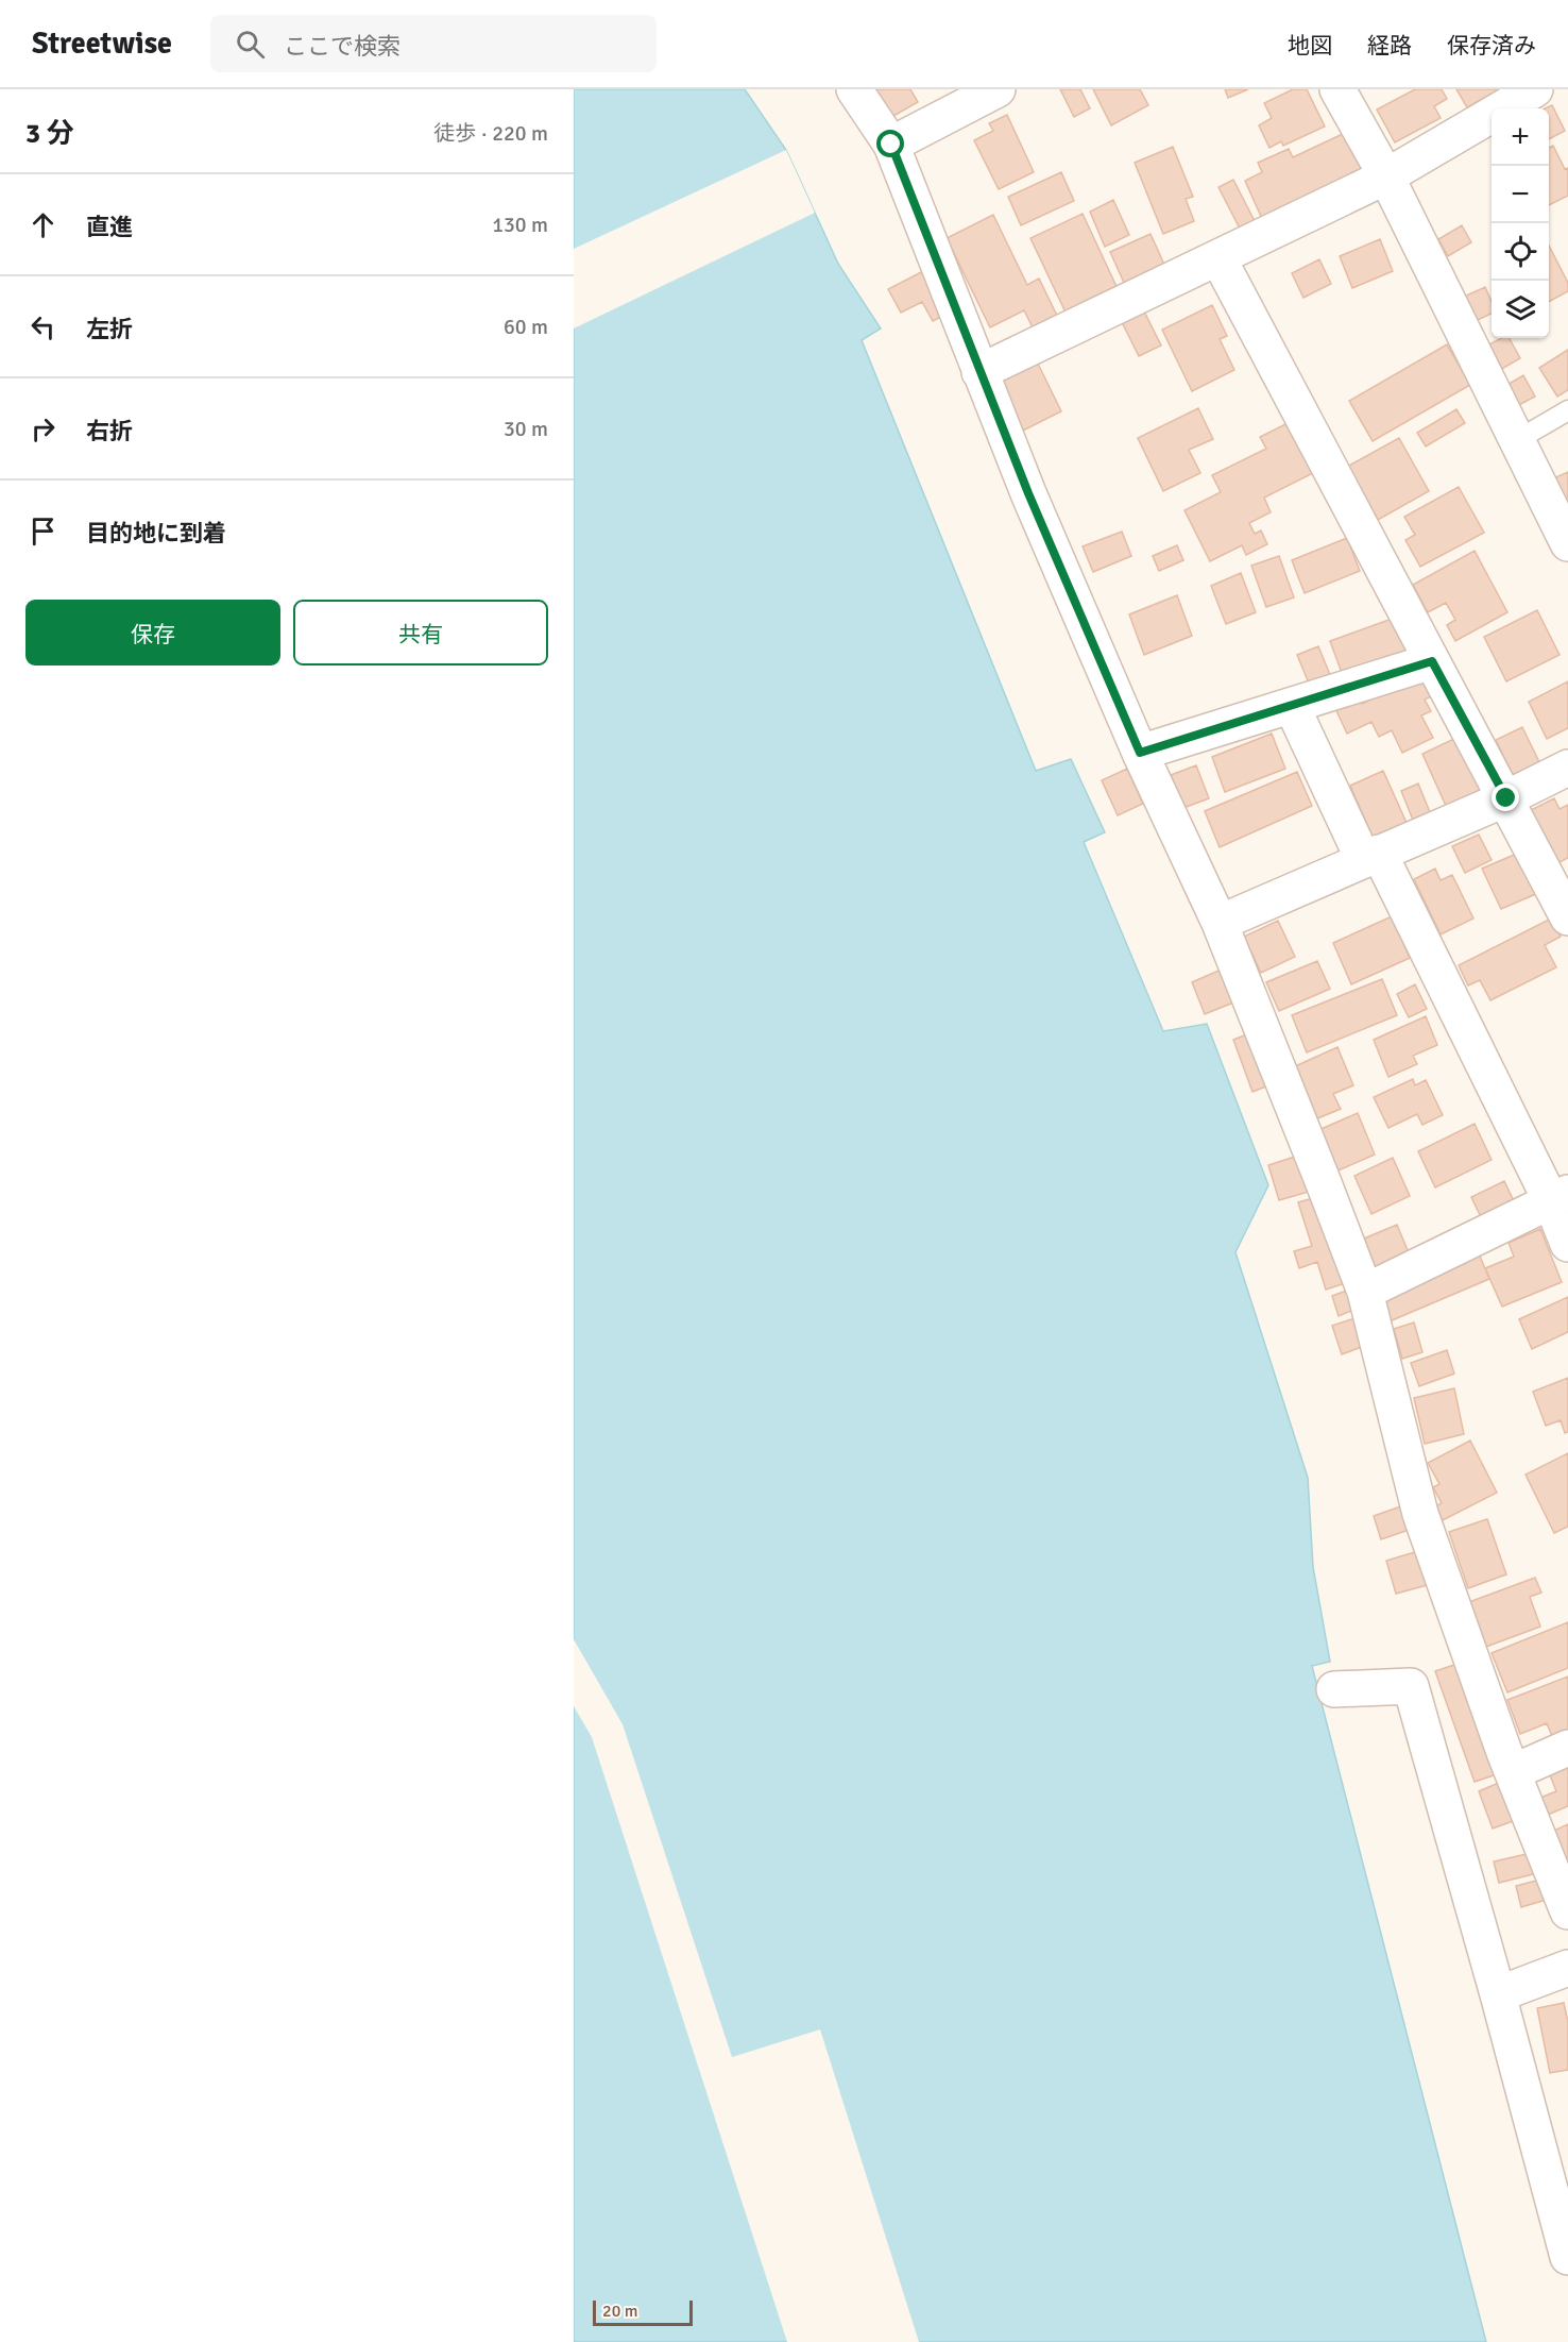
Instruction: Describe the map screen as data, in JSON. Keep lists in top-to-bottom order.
{
  "scale_bar": "20 m",
  "page": {
    "header": "Streetwise",
    "search": "ここで検索",
    "nav": ["地図", "経路", "保存済み"],
    "heading": ["3 分", "徒歩 · 220 m"],
    "map_buttons": ["+", "−"],
    "list": [
      ["直進", "130 m"],
      ["左折", "60 m"],
      ["右折", "30 m"],
      "目的地に到着"
    ],
    "buttons": ["保存", "共有"],
    "scale": "20 m"
  }
}
